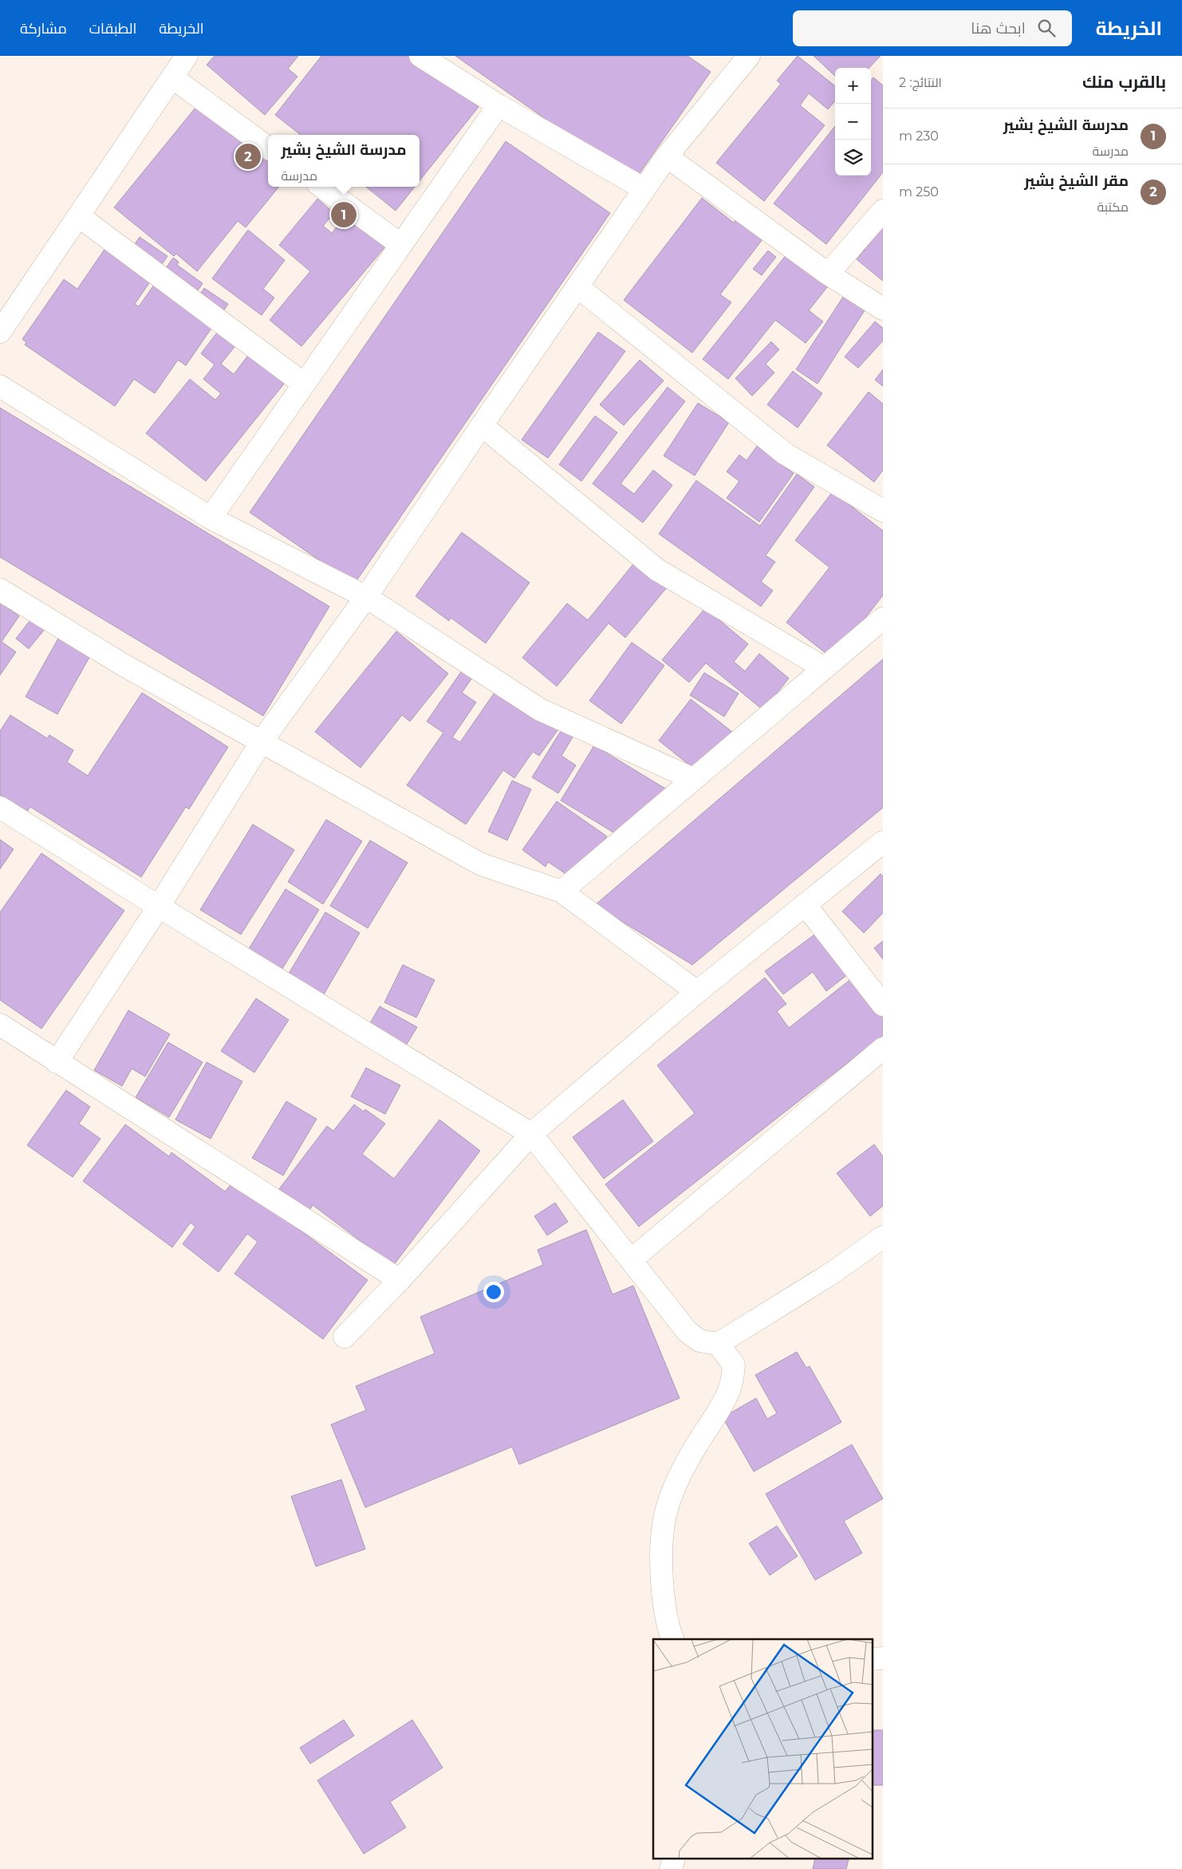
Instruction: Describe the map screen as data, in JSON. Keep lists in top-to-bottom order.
{
  "page": {
    "header": "الخريطة",
    "search": "ابحث هنا",
    "nav": ["الخريطة", "الطبقات", "مشاركة"],
    "heading": ["بالقرب منك", "النتائج: 2"],
    "map_buttons": ["+", "−"],
    "list": [
      {
        "mark": "1",
        "name": "مدرسة الشيخ بشير",
        "note": "مدرسة",
        "value": "230 m"
      },
      {
        "mark": "2",
        "name": "مقر الشيخ بشير",
        "note": "مكتبة",
        "value": "250 m"
      }
    ],
    "popup": ["مدرسة الشيخ بشير", "مدرسة"],
    "pins": ["2", "1"]
  }
}
